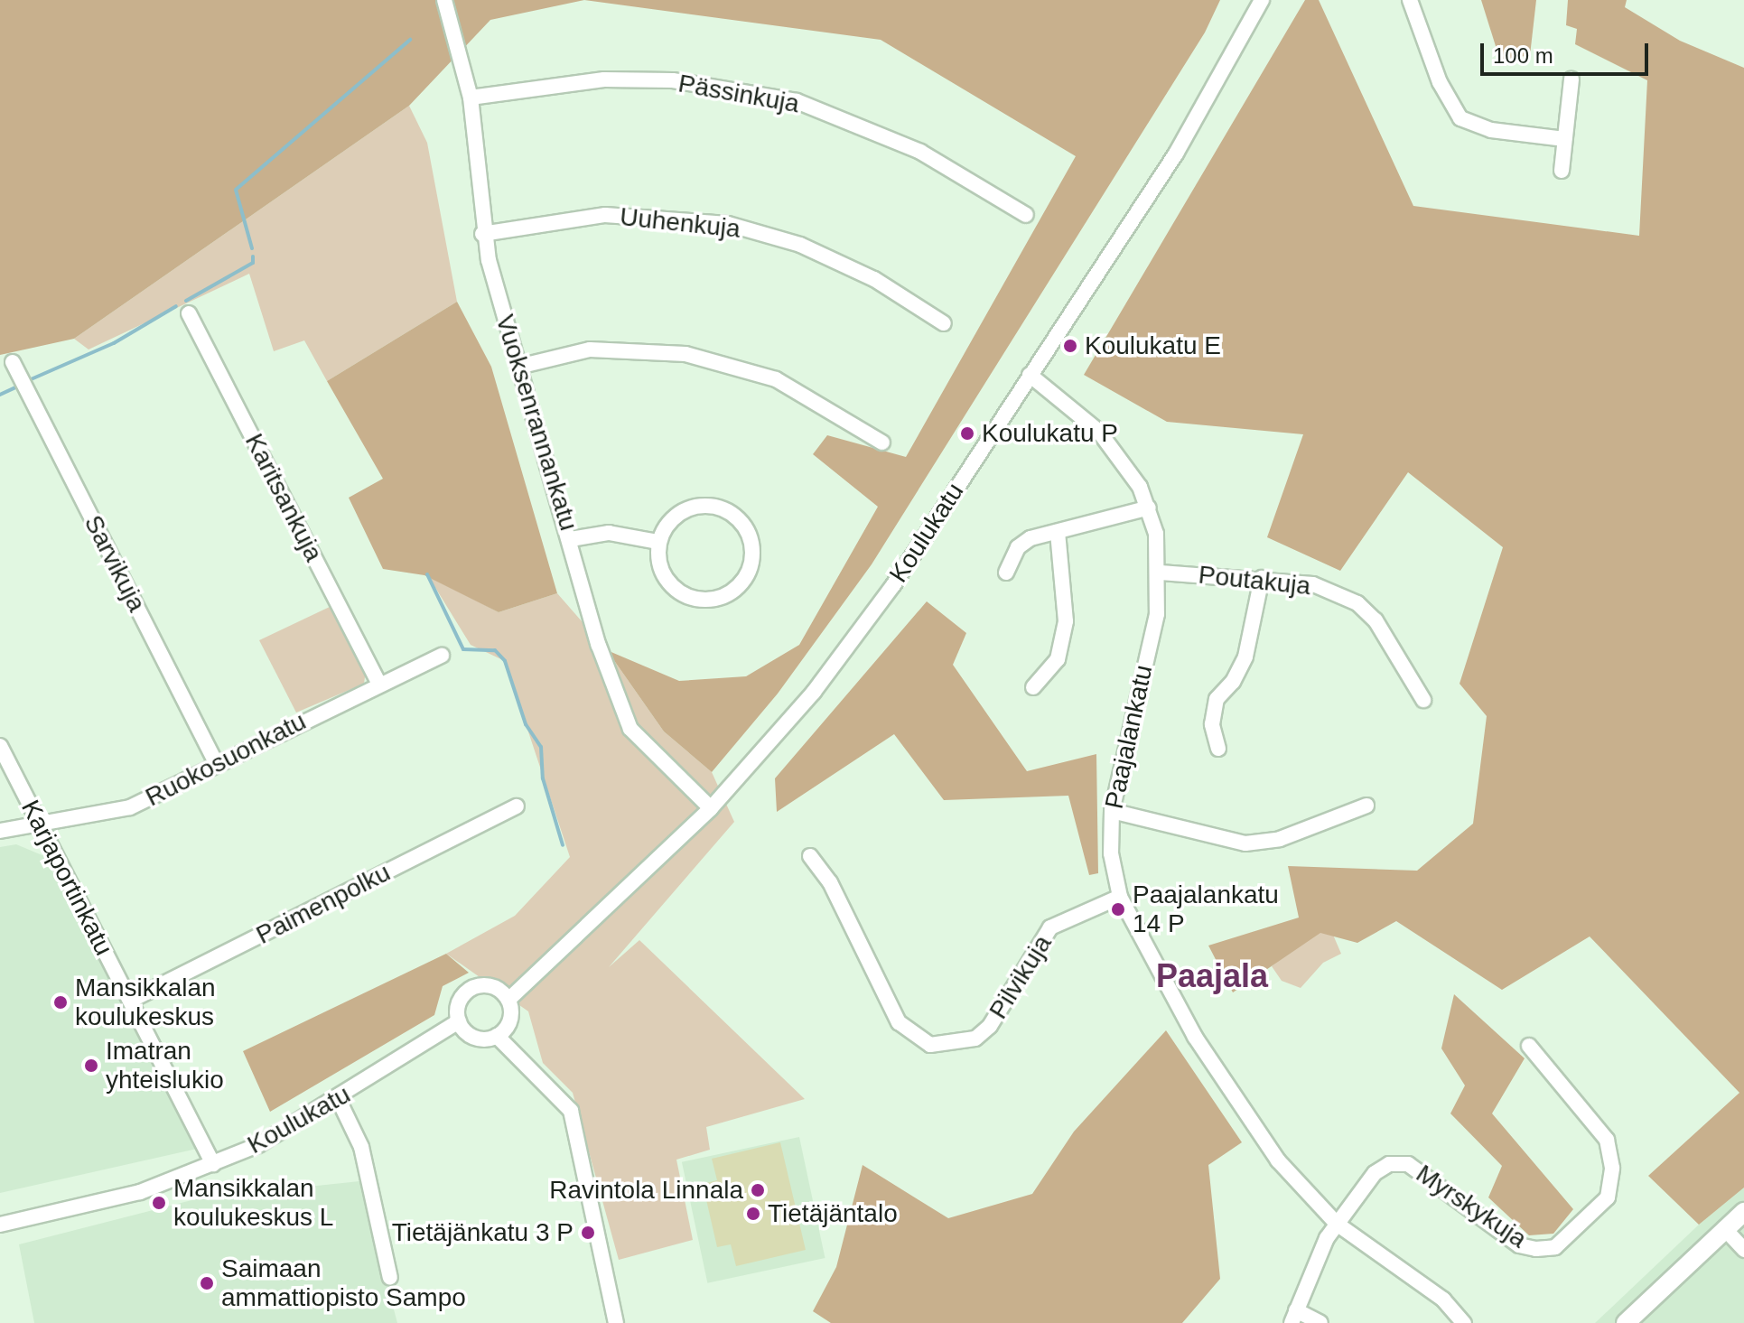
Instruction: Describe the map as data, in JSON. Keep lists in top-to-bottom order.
{
  "streets": {
    "street": [
      "Pässinkuja",
      "Uuhenkuja",
      "Vuoksenrannankatu",
      "Karitsankuja",
      "Koulukatu",
      "Sarvikuja",
      "Poutakuja",
      "Paajalankatu",
      "Ruokosuonkatu",
      "Karjaportinkatu",
      "Paimenpolku",
      "Pilvikuja",
      "Myrskykuja"
    ]
  },
  "crossings": [
    ["Pässinkuja", "Vuoksenrannankatu"],
    ["Uuhenkuja", "Vuoksenrannankatu"],
    ["Vuoksenrannankatu", "Koulukatu"],
    ["Karitsankuja", "Ruokosuonkatu"],
    ["Koulukatu", "Paajalankatu"],
    ["Koulukatu", "Karjaportinkatu"],
    ["Sarvikuja", "Ruokosuonkatu"],
    ["Poutakuja", "Paajalankatu"],
    ["Paajalankatu", "Pilvikuja"],
    ["Paajalankatu", "Myrskykuja"],
    ["Ruokosuonkatu", "Karjaportinkatu"],
    ["Karjaportinkatu", "Paimenpolku"]
  ],
  "districts": ["Paajala"],
  "places": [
    "Koulukatu E",
    "Koulukatu P",
    "Paajalankatu 14 P",
    "Mansikkalan koulukeskus",
    "Imatran yhteislukio",
    "Ravintola Linnala",
    "Mansikkalan koulukeskus L",
    "Tietäjäntalo",
    "Tietäjänkatu 3 P",
    "Saimaan ammattiopisto Sampo"
  ],
  "scale_bar": "100 m"
}
